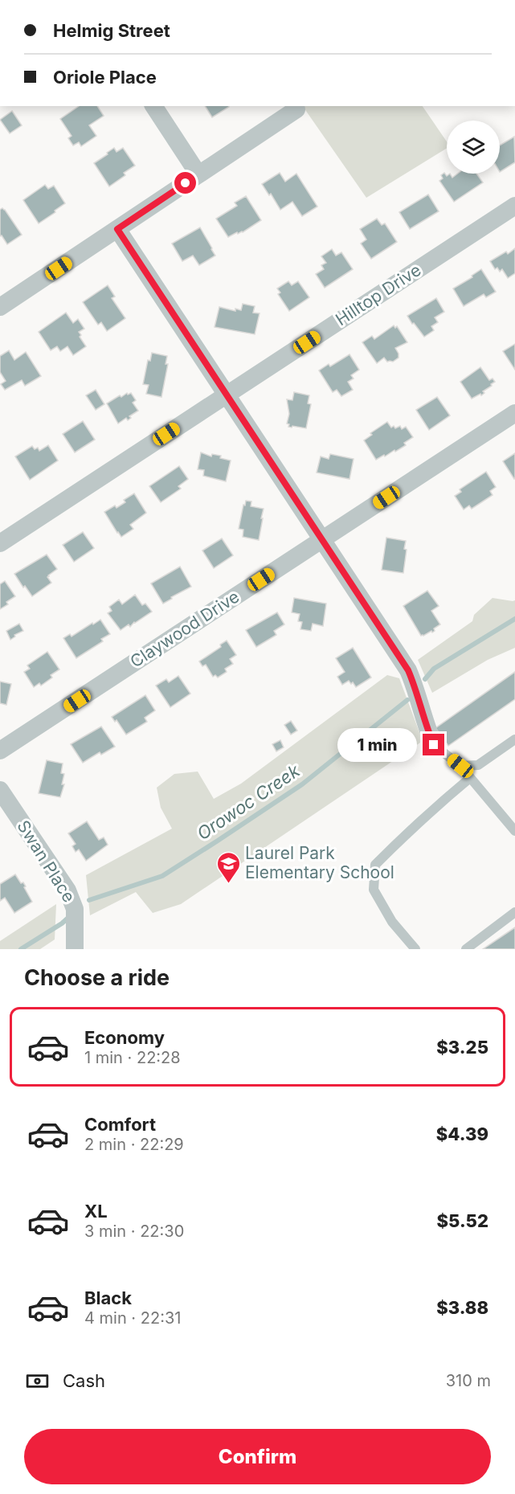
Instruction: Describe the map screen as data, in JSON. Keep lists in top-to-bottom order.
{
  "streets": {
    "street": ["Hilltop Drive", "Claywood Drive", "Swan Place"]
  },
  "water": ["Orowoc Creek"],
  "places": {
    "school or university": ["Laurel Park Elementary School"]
  },
  "page": {
    "banner": ["Helmig Street", "Oriole Place"],
    "bubble": "1 min",
    "heading": "Choose a ride",
    "list": [
      {
        "name": "Economy",
        "note": "1 min · 22:28",
        "value": "$3.25"
      },
      {
        "name": "Comfort",
        "note": "2 min · 22:29",
        "value": "$4.39"
      },
      {
        "name": "XL",
        "note": "3 min · 22:30",
        "value": "$5.52"
      },
      {
        "name": "Black",
        "note": "4 min · 22:31",
        "value": "$3.88"
      }
    ],
    "pay": ["Cash", "310 m"],
    "buttons": "Confirm"
  }
}
